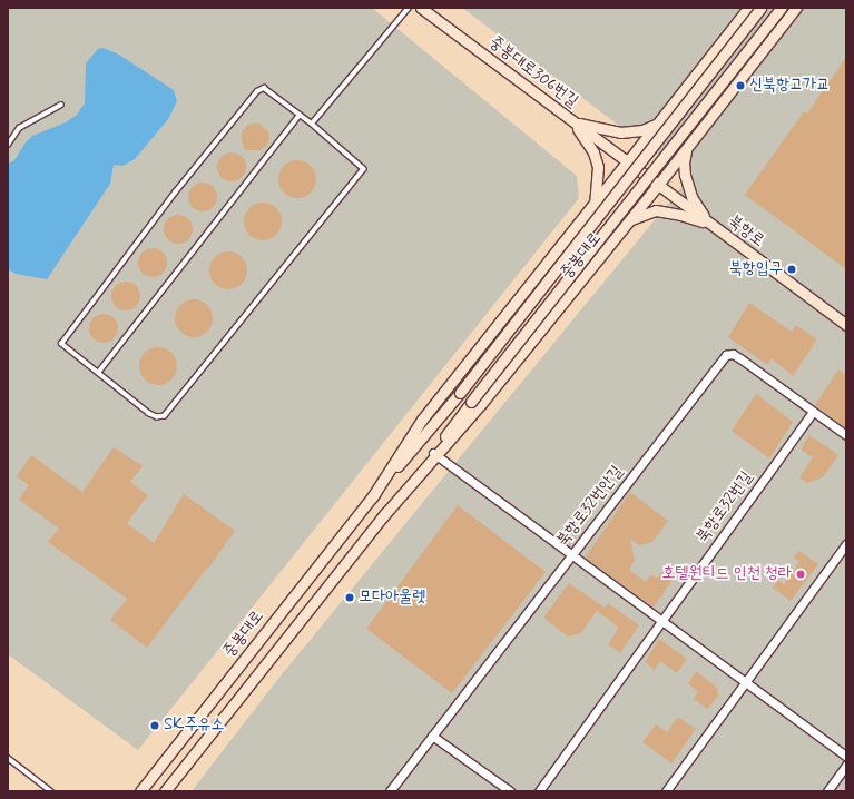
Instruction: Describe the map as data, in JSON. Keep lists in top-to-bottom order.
{
  "streets": {
    "main road": ["중봉대로306번길", "북항로", "중봉대로"],
    "street": ["북항로32번안길", "북항로32번길"]
  },
  "crossings": [
    ["중봉대로306번길", "북항로"],
    ["중봉대로306번길", "중봉대로"],
    ["북항로", "중봉대로"],
    ["북항로32번안길", "북항로32번길"]
  ],
  "places": [
    "신북항고가교",
    "북항입구",
    "호텔원티드 인천 청라",
    "모다아울렛",
    "SK주유소"
  ]
}
